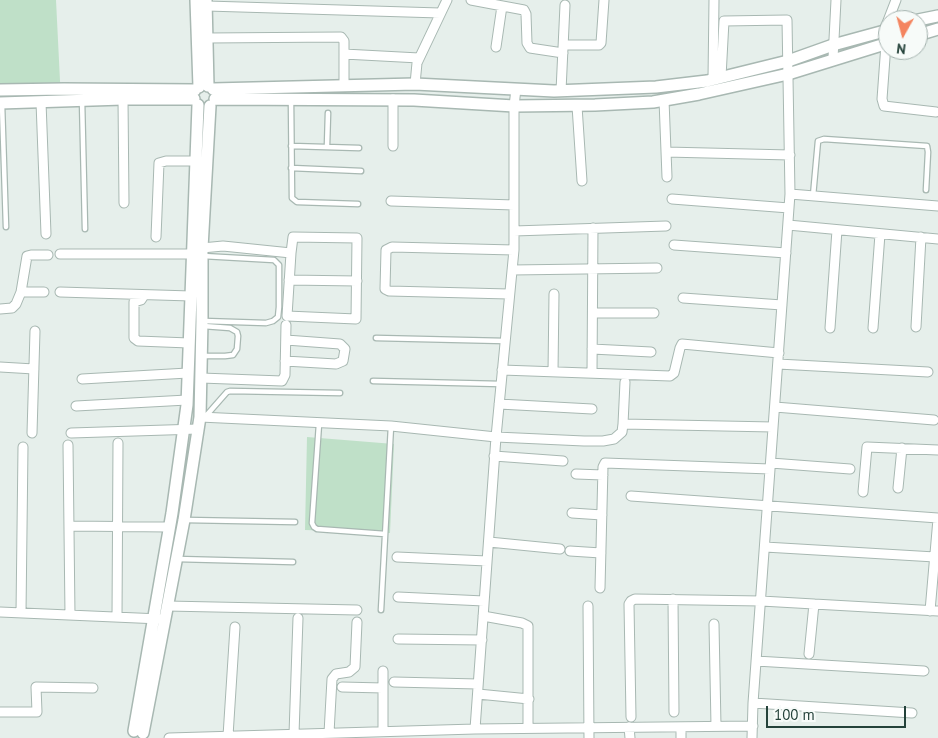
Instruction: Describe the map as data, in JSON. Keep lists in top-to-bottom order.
{
  "scale_bar": "100 m",
  "north": "bottom"
}
